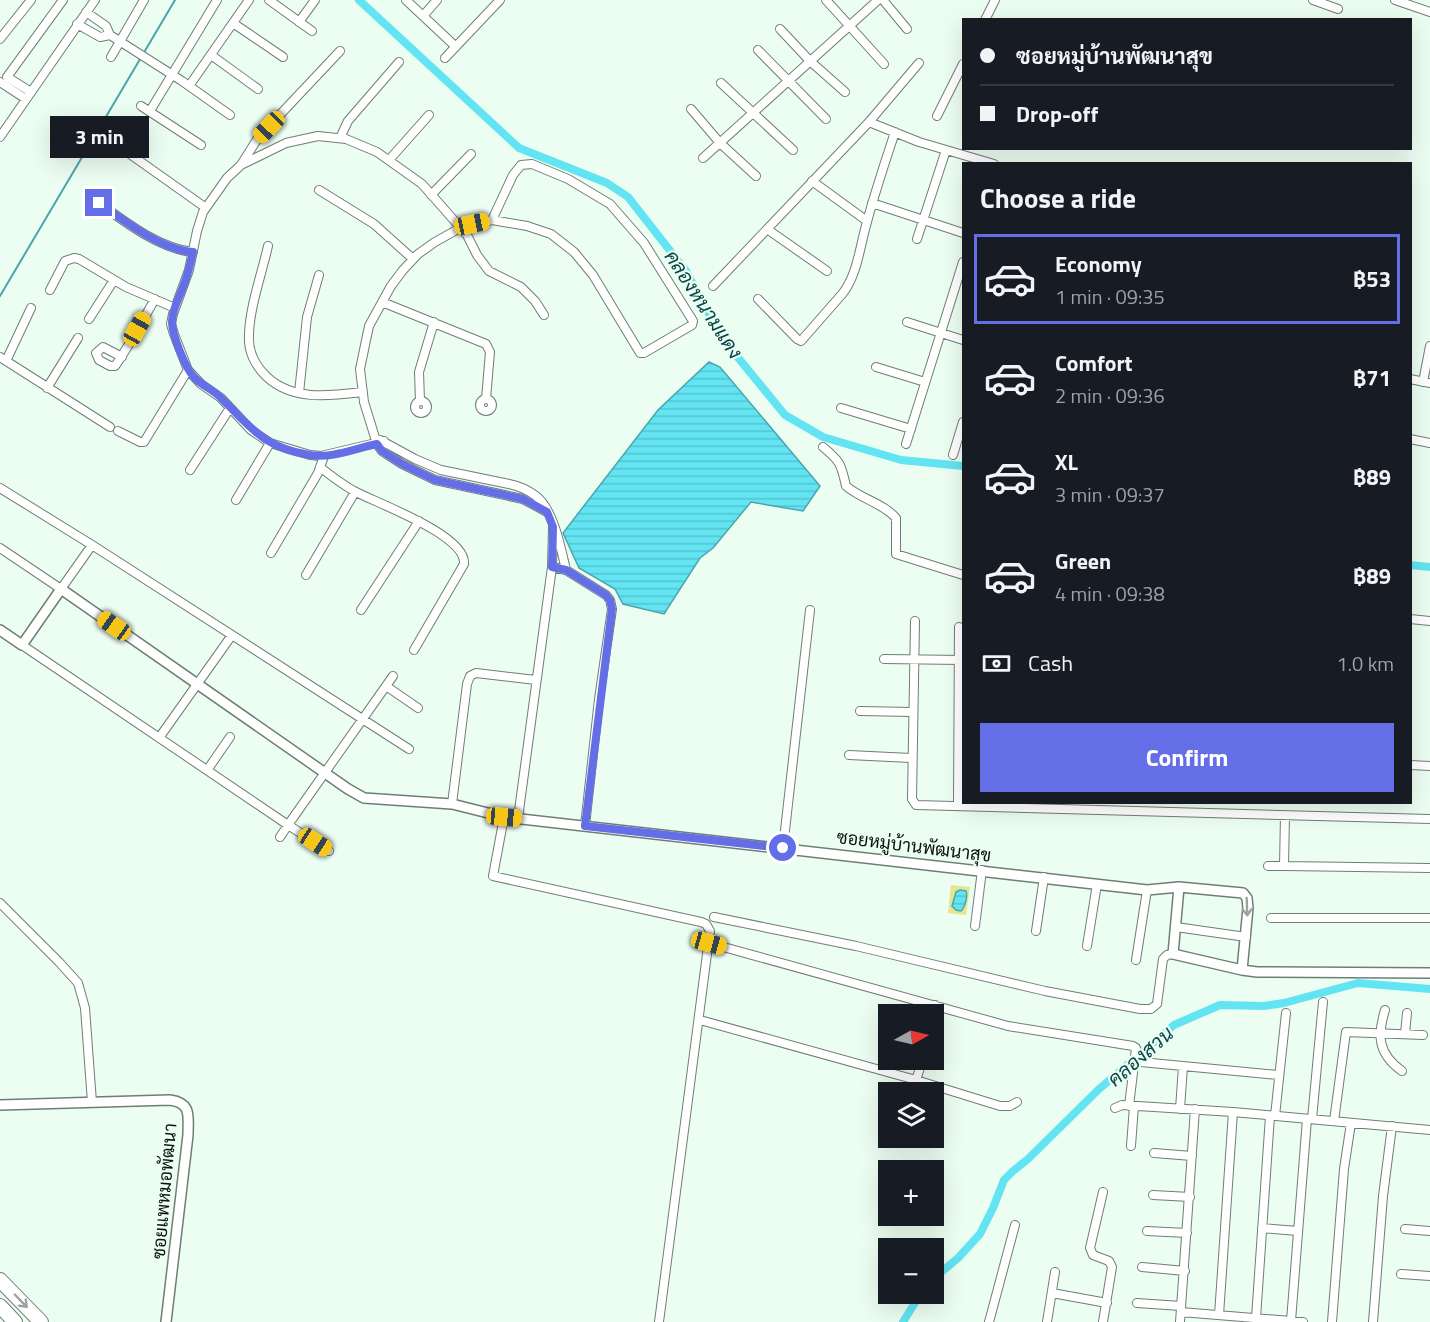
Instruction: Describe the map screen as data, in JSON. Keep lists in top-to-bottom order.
{
  "streets": {
    "street": ["ซอยหมู่บ้านพัฒนาสุข", "ซอยแพหมอพัฒนา"]
  },
  "water": ["คลองหนามแดง", "คลองสวน"],
  "north": "right",
  "page": {
    "banner": ["ซอยหมู่บ้านพัฒนาสุข", "Drop-off"],
    "bubble": "3 min",
    "heading": "Choose a ride",
    "list": [
      {
        "name": "Economy",
        "note": "1 min · 09:35",
        "value": "฿53"
      },
      {
        "name": "Comfort",
        "note": "2 min · 09:36",
        "value": "฿71"
      },
      {
        "name": "XL",
        "note": "3 min · 09:37",
        "value": "฿89"
      },
      {
        "name": "Green",
        "note": "4 min · 09:38",
        "value": "฿89"
      }
    ],
    "pay": ["Cash", "1.0 km"],
    "buttons": "Confirm",
    "map_buttons": ["+", "−"]
  }
}
